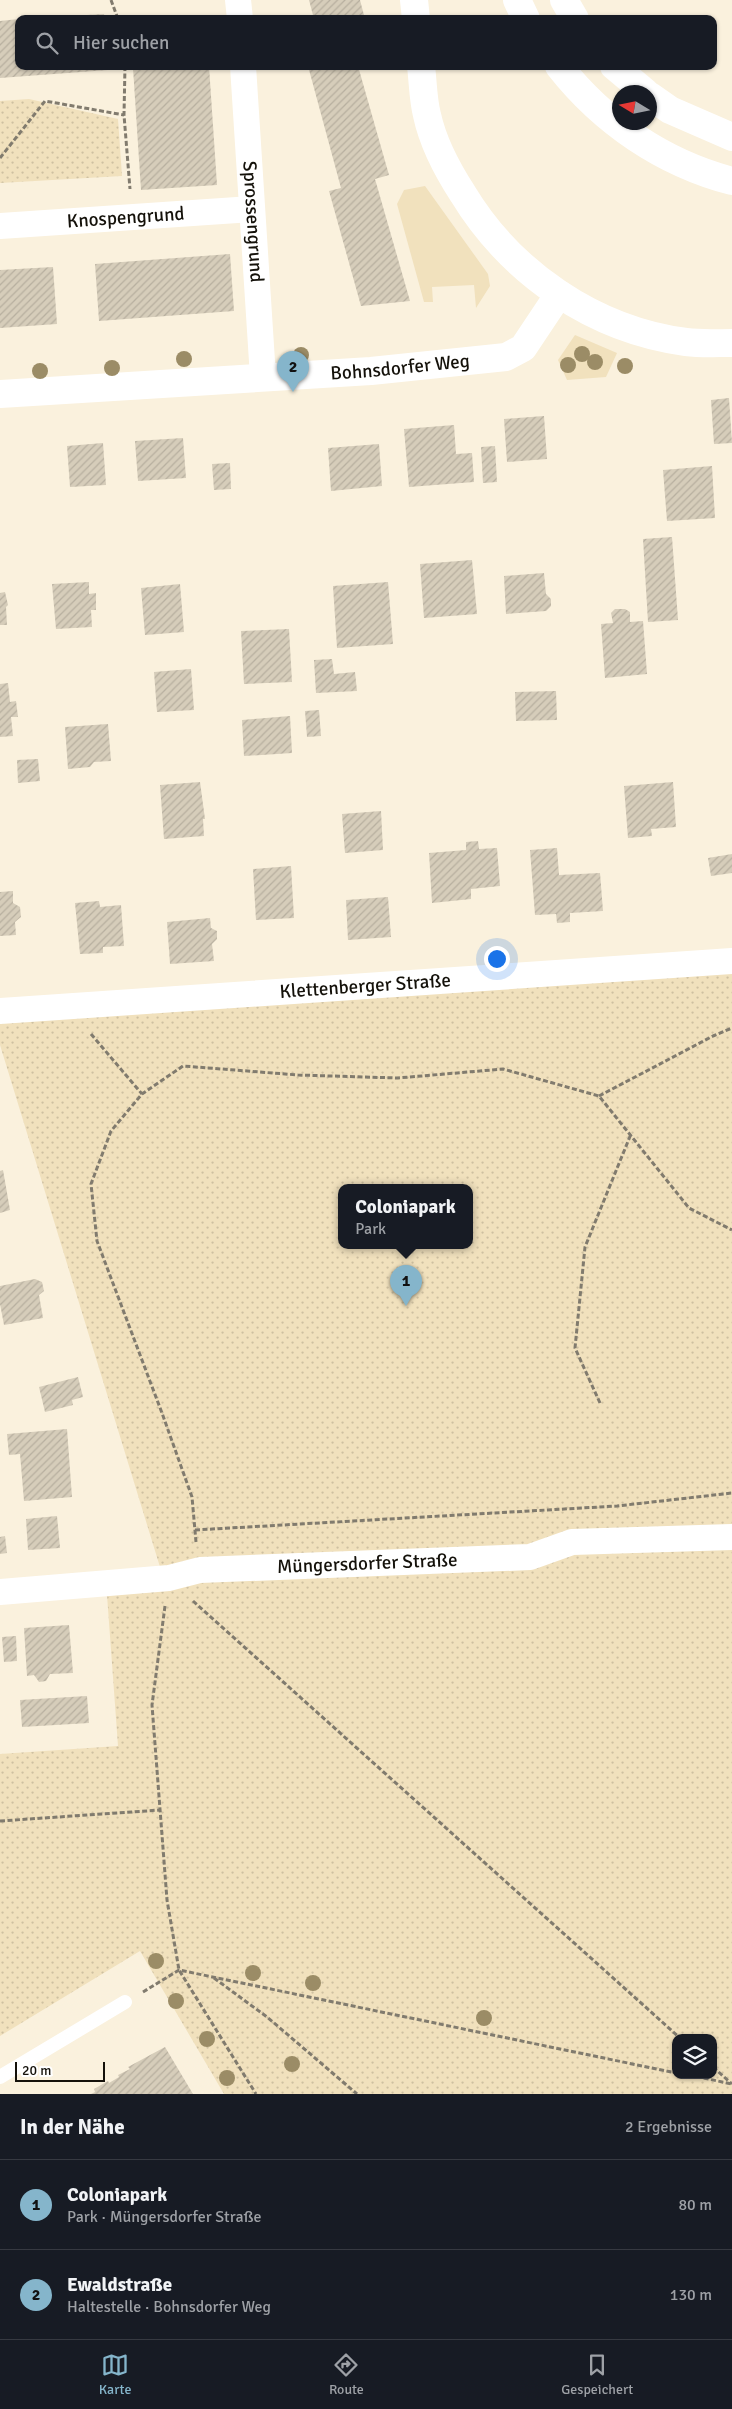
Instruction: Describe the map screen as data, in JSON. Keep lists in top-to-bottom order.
{
  "streets": {
    "main road": ["Bohnsdorfer Weg"],
    "street": [
      "Knospengrund",
      "Sprossengrund",
      "Klettenberger Straße",
      "Müngersdorfer Straße"
    ]
  },
  "crossings": [
    ["Knospengrund", "Sprossengrund"],
    ["Sprossengrund", "Bohnsdorfer Weg"]
  ],
  "scale_bar": "20 m",
  "north": "left",
  "page": {
    "search": "Hier suchen",
    "pins": ["2", "1"],
    "popup": ["Coloniapark", "Park"],
    "scale": "20 m",
    "heading": ["In der Nähe", "2 Ergebnisse"],
    "list": [
      {
        "mark": "1",
        "name": "Coloniapark",
        "note": "Park · Müngersdorfer Straße",
        "value": "80 m"
      },
      {
        "mark": "2",
        "name": "Ewaldstraße",
        "note": "Haltestelle · Bohnsdorfer Weg",
        "value": "130 m"
      }
    ],
    "nav": ["Karte", "Route", "Gespeichert"]
  }
}
